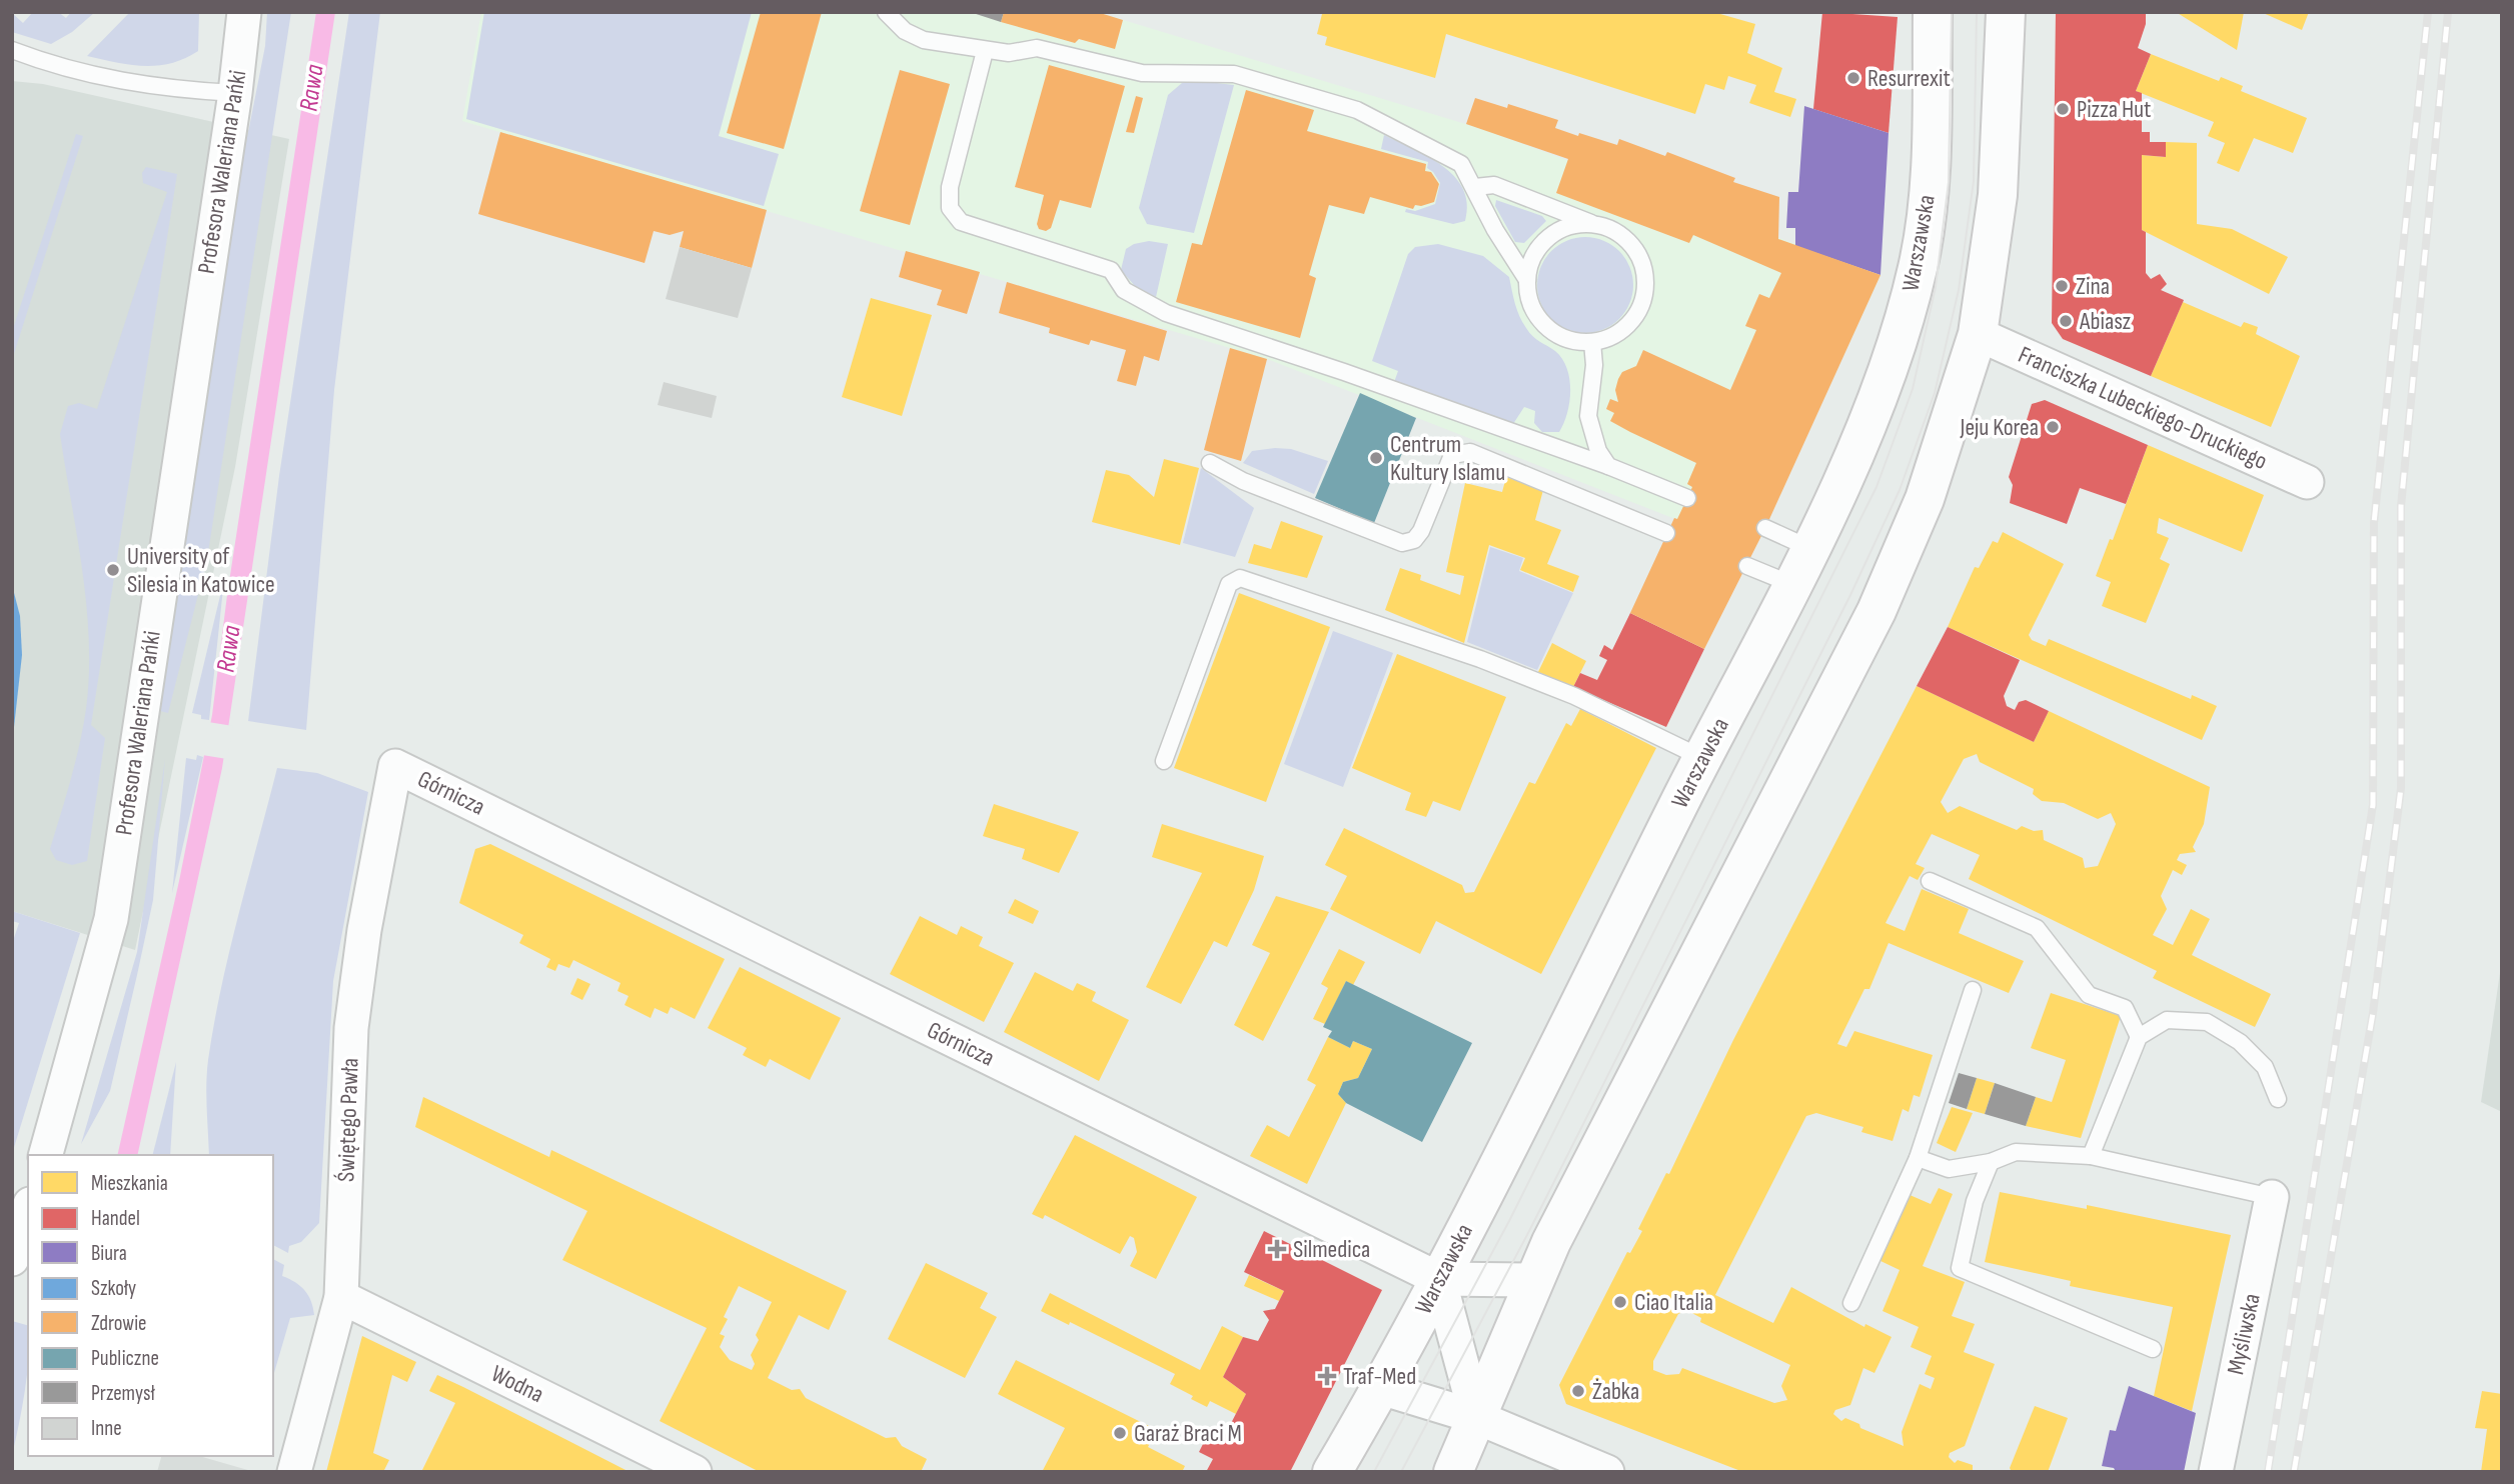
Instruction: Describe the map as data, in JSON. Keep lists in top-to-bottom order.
{
  "streets": {
    "street": [
      "Profesora Waleriana Pańki",
      "Warszawska",
      "Franciszka Lubeckiego-Druckiego",
      "Górnicza",
      "Świętego Pawła",
      "Myśliwska",
      "Wodna"
    ]
  },
  "crossings": [
    ["Warszawska", "Górnicza"],
    ["Górnicza", "Świętego Pawła"],
    ["Świętego Pawła", "Wodna"]
  ],
  "water": ["Rawa"],
  "places": {
    "other": [
      "Resurrexit",
      "Pizza Hut",
      "Zina",
      "Abiasz",
      "Jeju Korea",
      "Centrum Kultury Islamu",
      "University of Silesia in Katowice",
      "Ciao Italia",
      "Żabka",
      "Garaż Braci M"
    ],
    "health": ["Silmedica", "Traf-Med"]
  },
  "legend": [
    "Mieszkania",
    "Handel",
    "Biura",
    "Szkoły",
    "Zdrowie",
    "Publiczne",
    "Przemysł",
    "Inne"
  ]
}
